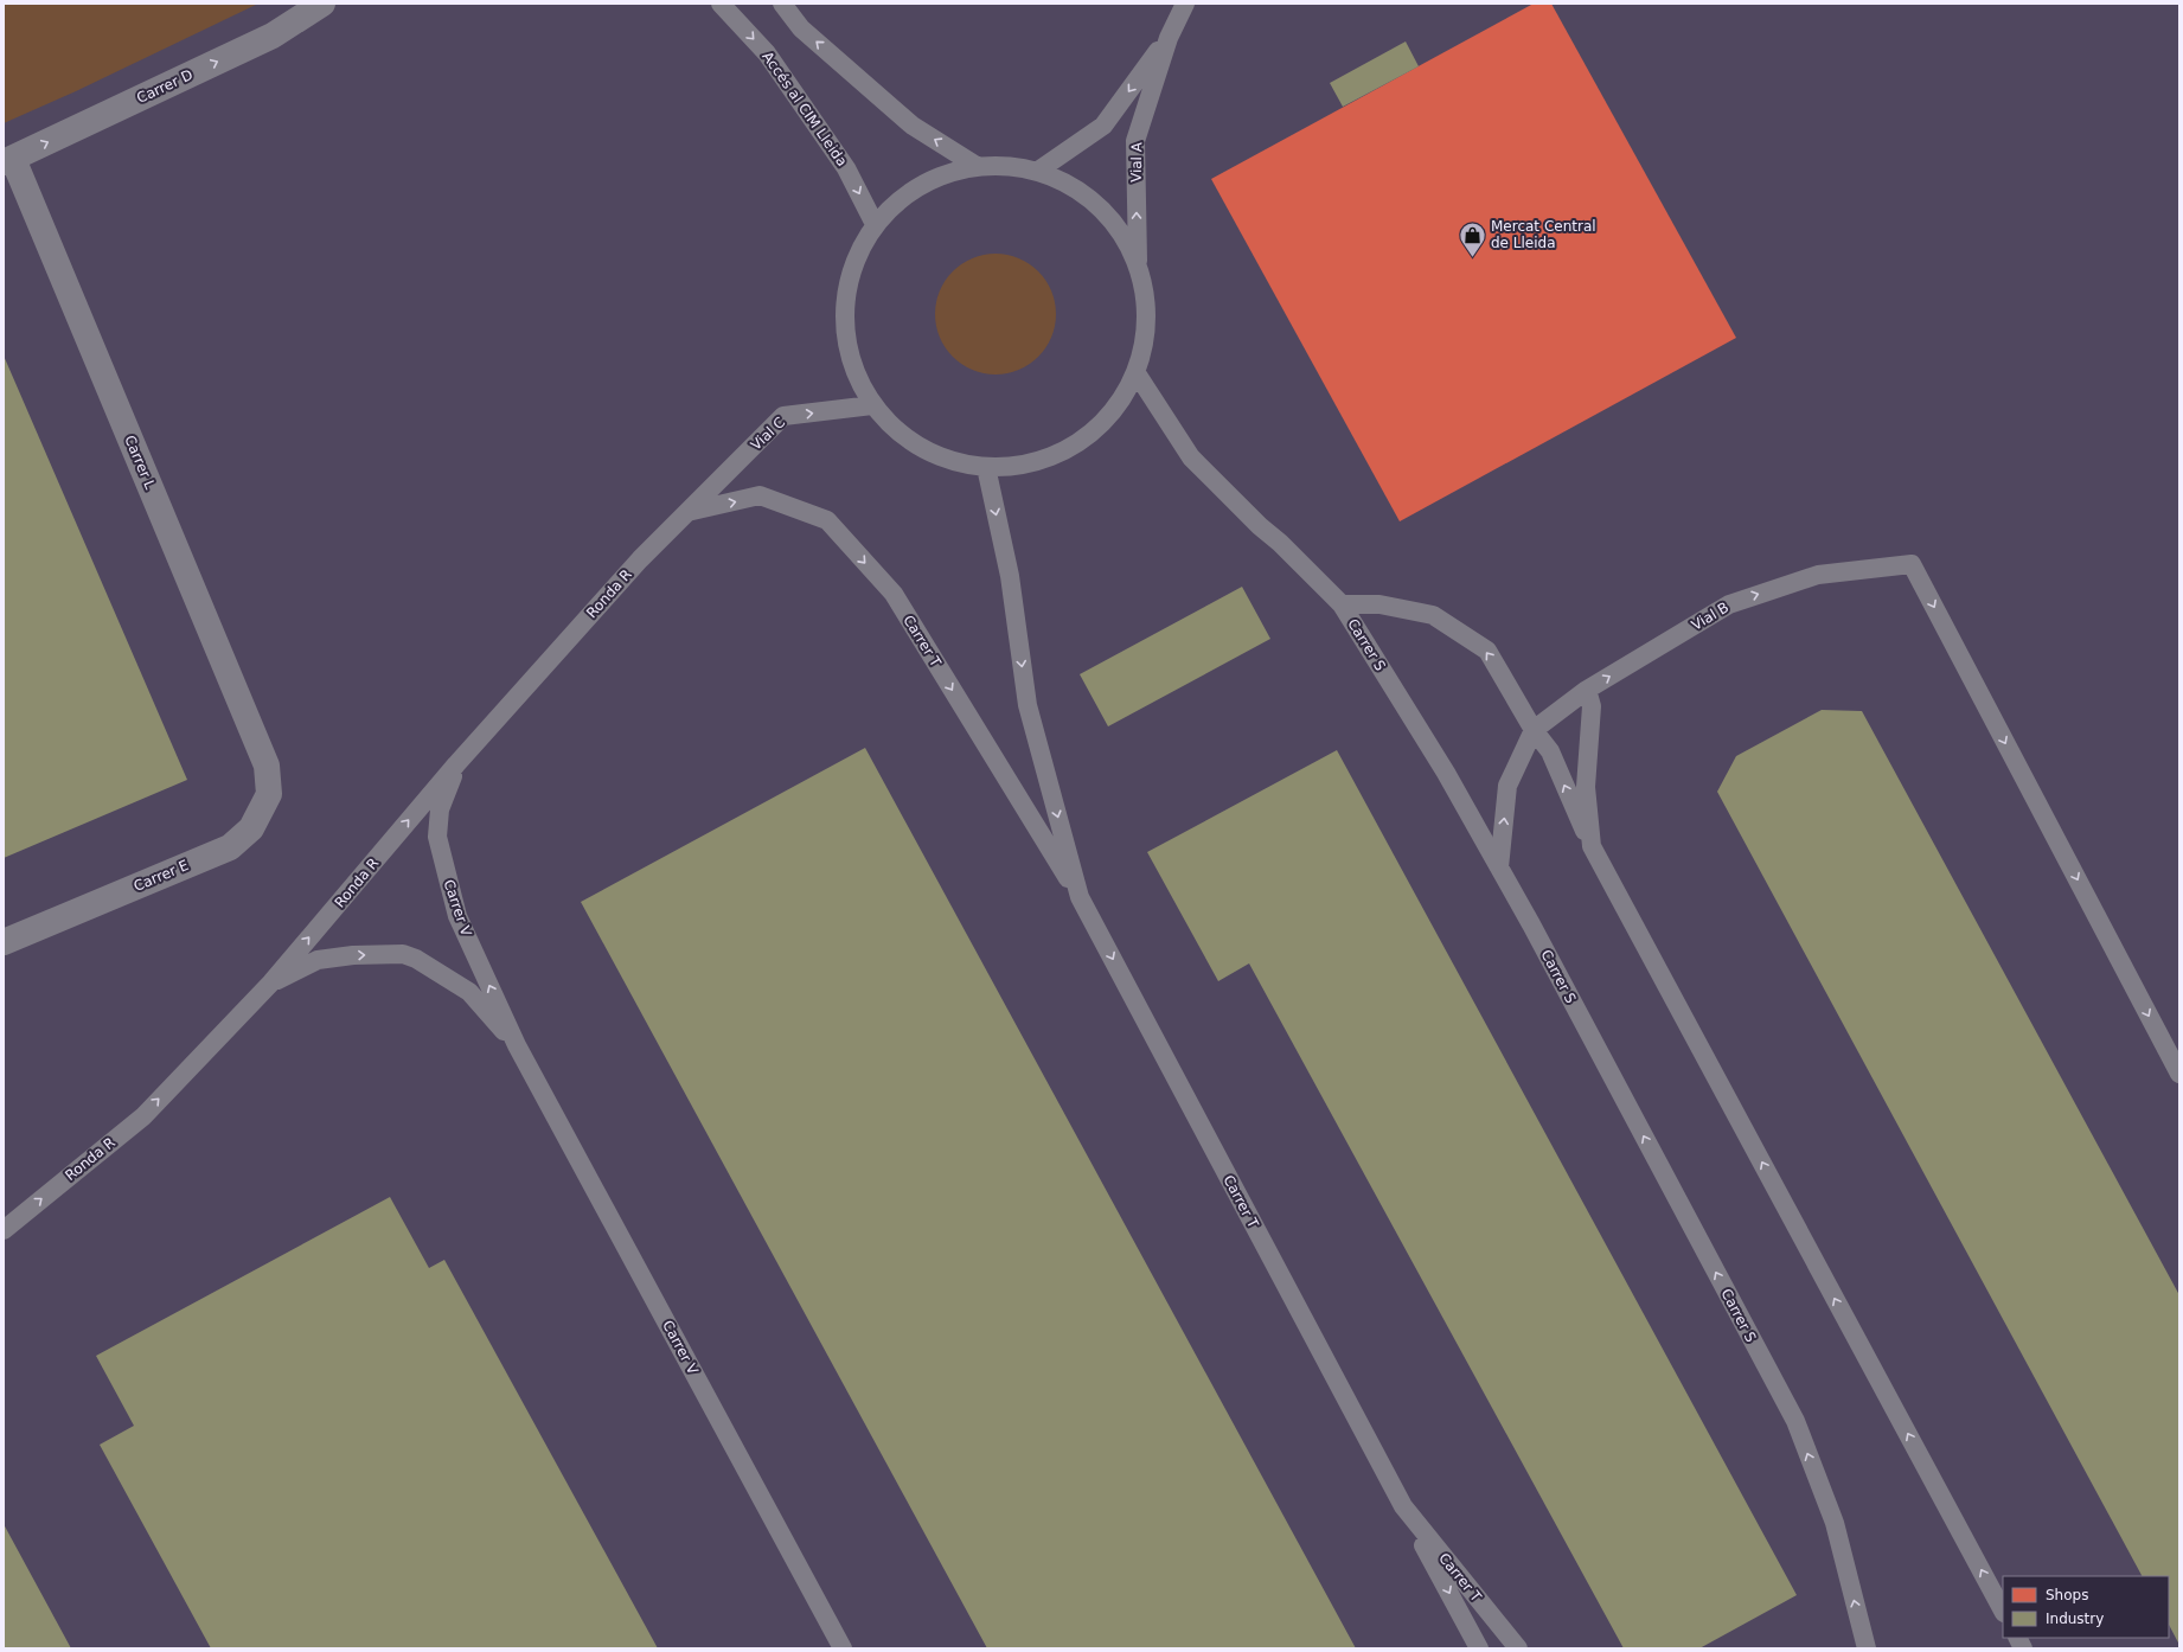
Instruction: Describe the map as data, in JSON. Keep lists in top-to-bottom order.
{
  "streets": {
    "street": ["Carrer D", "Carrer L", "Carrer E"],
    "lane": [
      "Accés al CIM Lleida",
      "Vial A",
      "Vial C",
      "Ronda R",
      "Vial B",
      "Carrer T",
      "Carrer S",
      "Carrer V"
    ]
  },
  "crossings": [
    ["Carrer D", "Carrer L"],
    ["Vial C", "Ronda R"],
    ["Vial C", "Carrer T"],
    ["Carrer L", "Carrer E"],
    ["Ronda R", "Carrer T"],
    ["Ronda R", "Carrer V"],
    ["Vial B", "Carrer S"]
  ],
  "one_way": [
    "Carrer D",
    "Vial C",
    "Ronda R",
    "Carrer T"
  ],
  "places": {
    "shop": ["Mercat Central de Lleida"]
  },
  "legend": ["Shops", "Industry"]
}
